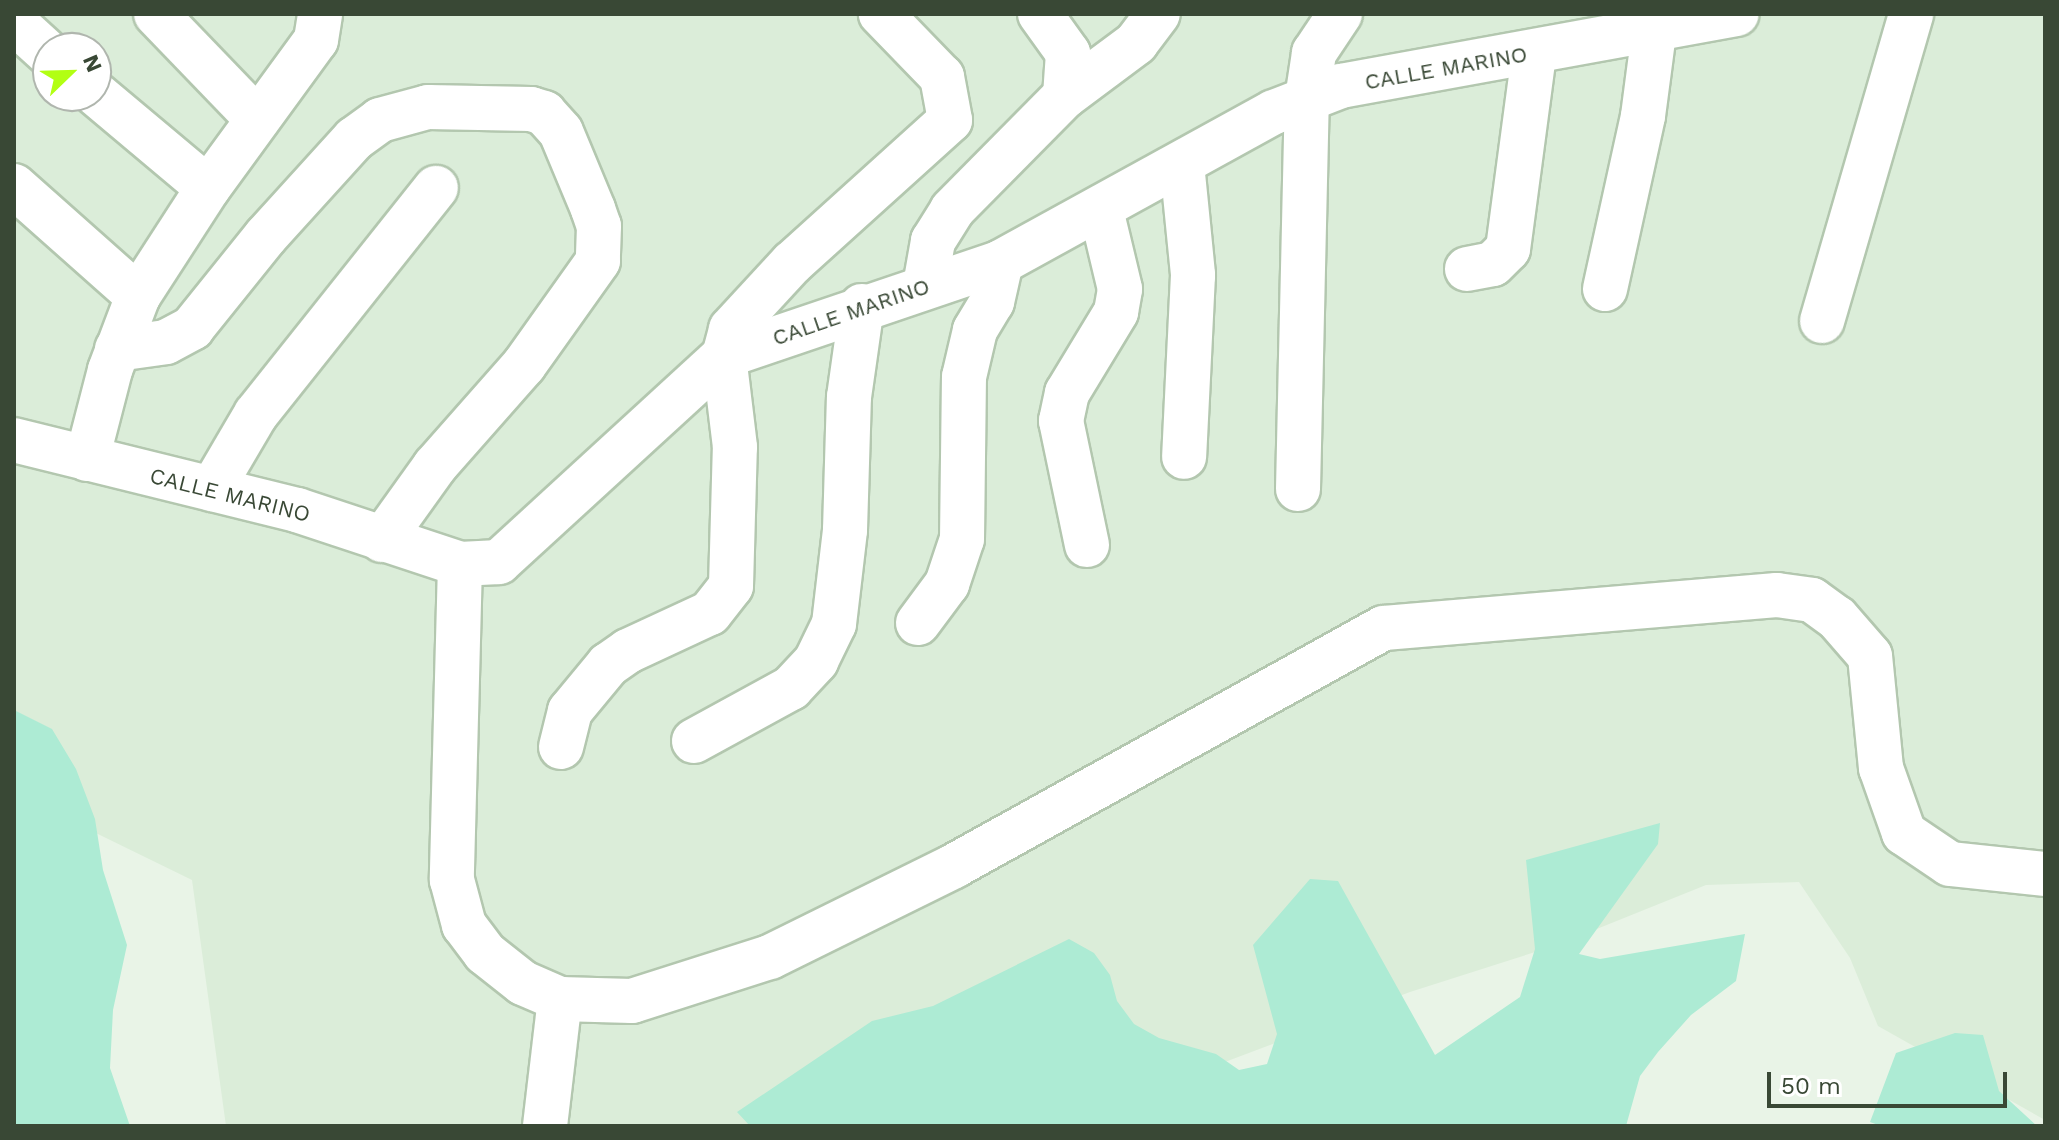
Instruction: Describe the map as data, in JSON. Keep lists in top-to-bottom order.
{
  "streets": {
    "street": ["CALLE MARINO"]
  },
  "scale_bar": "50 m",
  "north": "top right"
}
